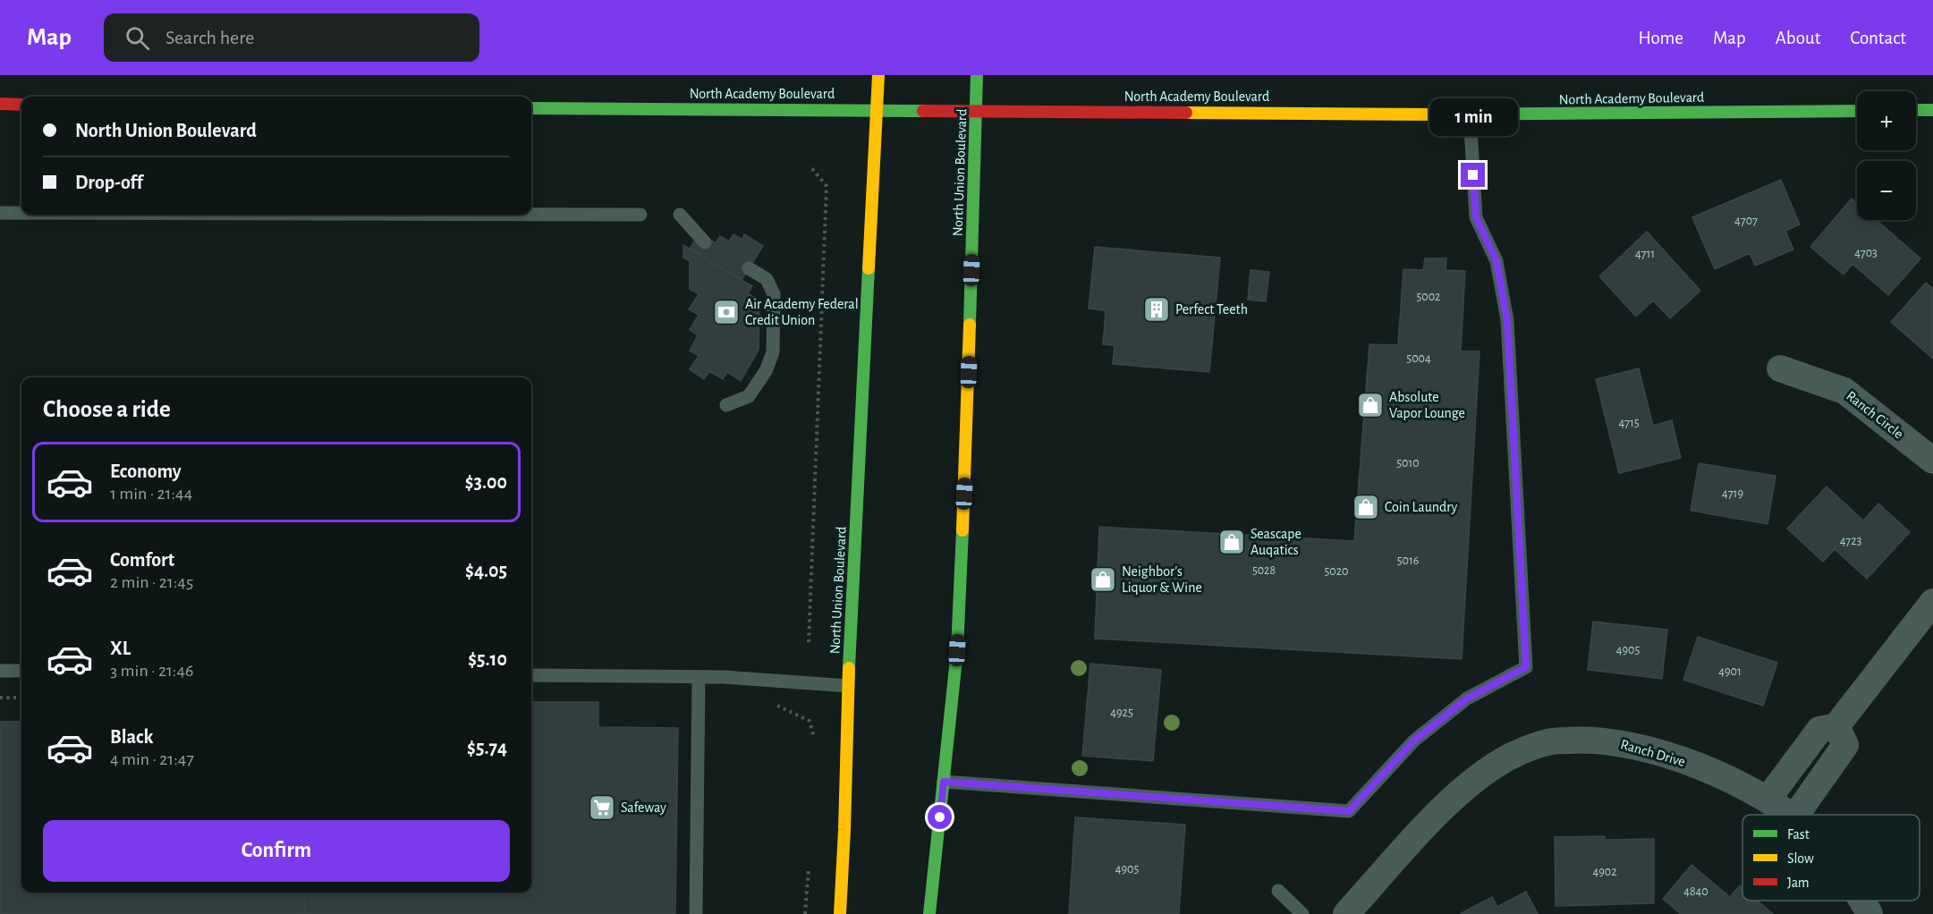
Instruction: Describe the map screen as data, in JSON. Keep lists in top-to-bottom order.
{
  "streets": {
    "main road": ["North Academy Boulevard", "North Union Boulevard"],
    "street": ["Ranch Circle", "Ranch Drive"]
  },
  "crossings": [
    ["North Academy Boulevard", "North Union Boulevard"]
  ],
  "places": {
    "building": ["Perfect Teeth"],
    "bank": ["Air Academy Federal Credit Union"],
    "shop": [
      "Absolute Vapor Lounge",
      "Coin Laundry",
      "Seascape Auqatics",
      "Neighbor's Liquor & Wine"
    ],
    "supermarket": ["Safeway"]
  },
  "house_numbers": [
    "4707",
    "4703",
    "4711",
    "5002",
    "5004",
    "4715",
    "5010",
    "4719",
    "4723",
    "5016",
    "5028",
    "5020",
    "4905",
    "4901",
    "4925",
    "4905",
    "4902",
    "4840"
  ],
  "legend": ["Fast", "Slow", "Jam"],
  "page": {
    "header": "Map",
    "search": "Search here",
    "nav": [
      "Home",
      "Map",
      "About",
      "Contact"
    ],
    "map_buttons": ["+", "−"],
    "banner": ["North Union Boulevard", "Drop-off"],
    "bubble": "1 min",
    "heading": "Choose a ride",
    "list": [
      {
        "name": "Economy",
        "note": "1 min · 21:44",
        "value": "$3.00"
      },
      {
        "name": "Comfort",
        "note": "2 min · 21:45",
        "value": "$4.05"
      },
      {
        "name": "XL",
        "note": "3 min · 21:46",
        "value": "$5.10"
      },
      {
        "name": "Black",
        "note": "4 min · 21:47",
        "value": "$5.74"
      }
    ],
    "buttons": "Confirm"
  }
}
